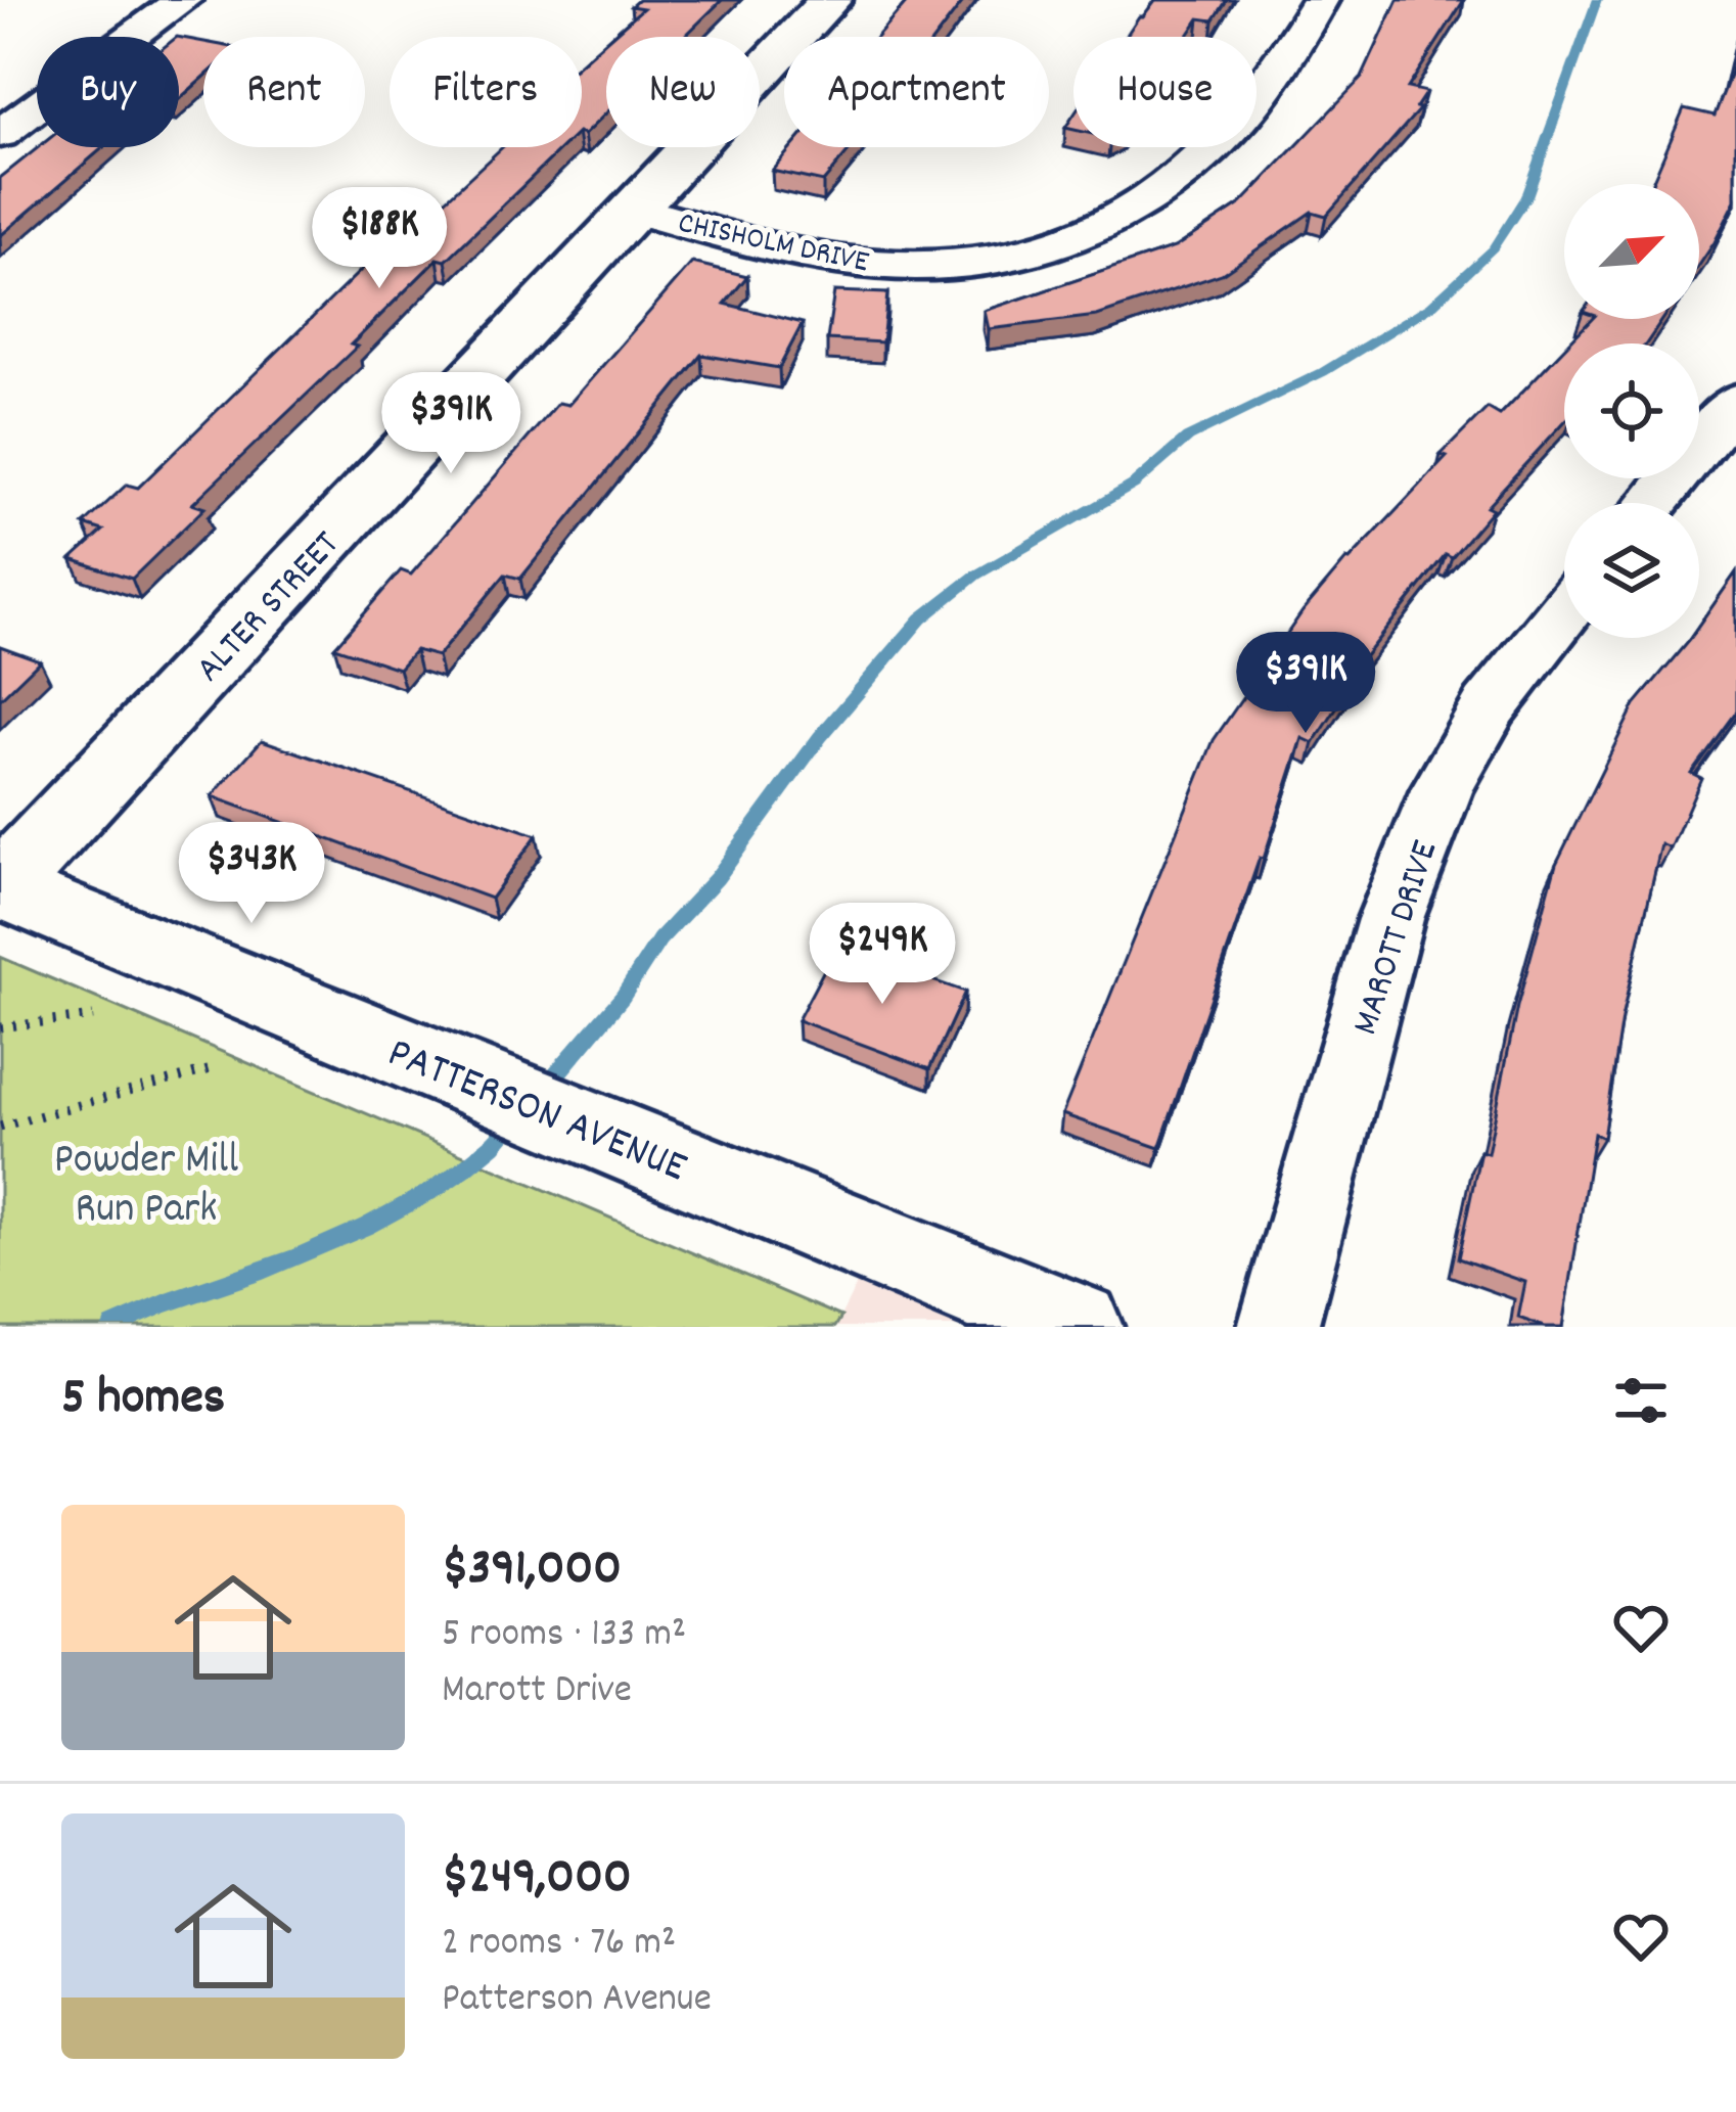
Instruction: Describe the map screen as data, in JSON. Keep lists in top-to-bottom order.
{
  "streets": {
    "street": [
      "CHISHOLM DRIVE",
      "ALTER STREET",
      "MAROTT DRIVE",
      "PATTERSON AVENUE"
    ]
  },
  "crossings": [
    ["CHISHOLM DRIVE", "ALTER STREET"],
    ["ALTER STREET", "PATTERSON AVENUE"]
  ],
  "parks": ["Powder Mill Run Park"],
  "north": "top right",
  "page": {
    "chip": [
      "Buy",
      "Rent",
      "Filters",
      "New",
      "Apartment",
      "House"
    ],
    "price": [
      "$188K",
      "$391K",
      "$391K",
      "$343K",
      "$249K"
    ],
    "heading": "5 homes",
    "list": [
      {
        "name": "$391,000",
        "note": "5 rooms · 133 m² · Marott Drive"
      },
      {
        "name": "$249,000",
        "note": "2 rooms · 76 m² · Patterson Avenue"
      }
    ]
  }
}
